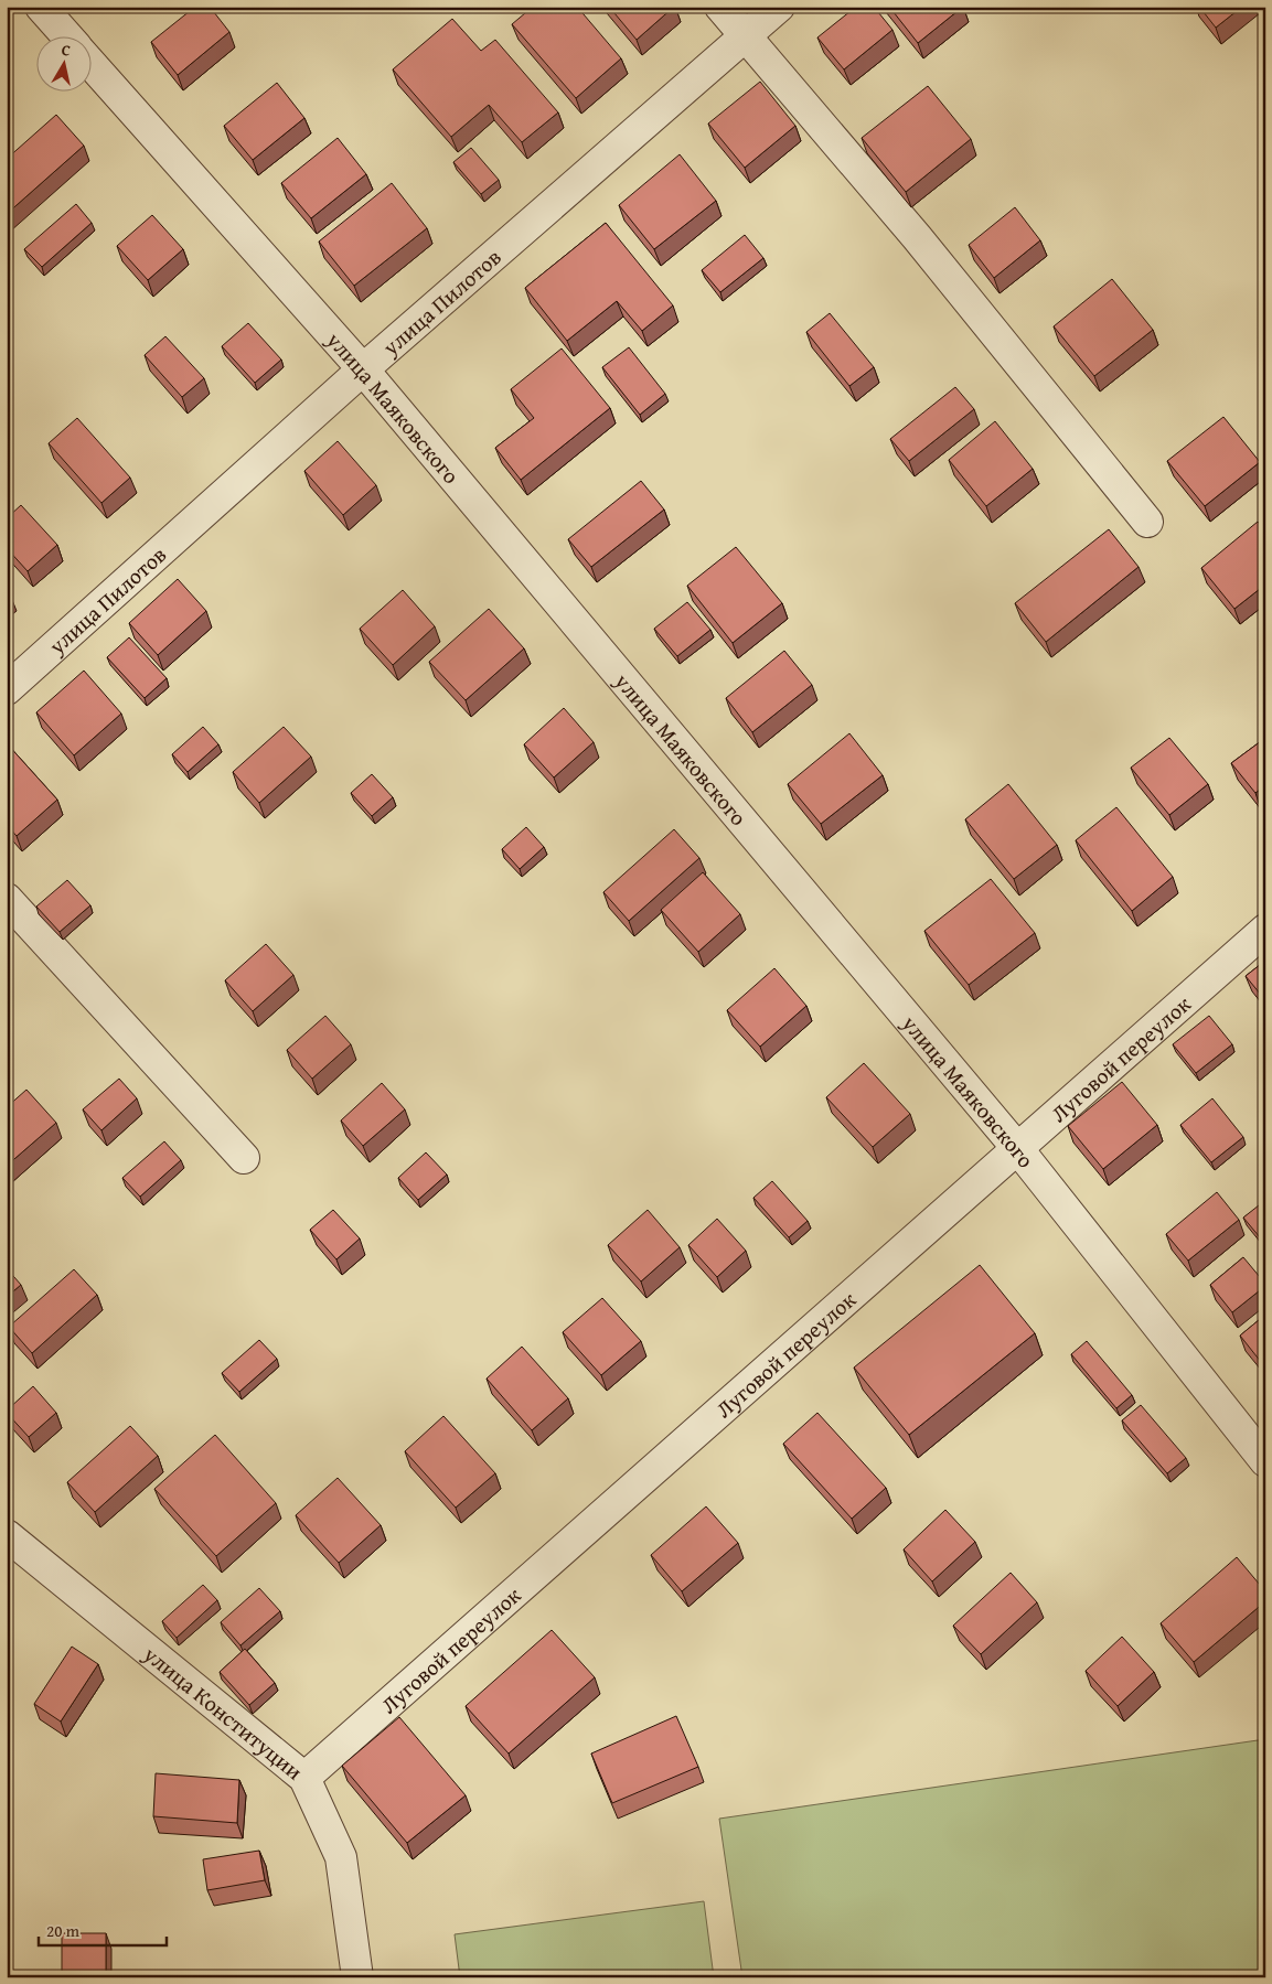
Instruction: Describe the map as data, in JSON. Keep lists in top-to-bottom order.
{
  "streets": {
    "street": [
      "улица Пилотов",
      "улица Маяковского",
      "Луговой переулок",
      "улица Конституции"
    ]
  },
  "crossings": [
    ["улица Пилотов", "улица Маяковского"],
    ["улица Маяковского", "Луговой переулок"],
    ["Луговой переулок", "улица Конституции"]
  ],
  "scale_bar": "20 m",
  "north": "top"
}
